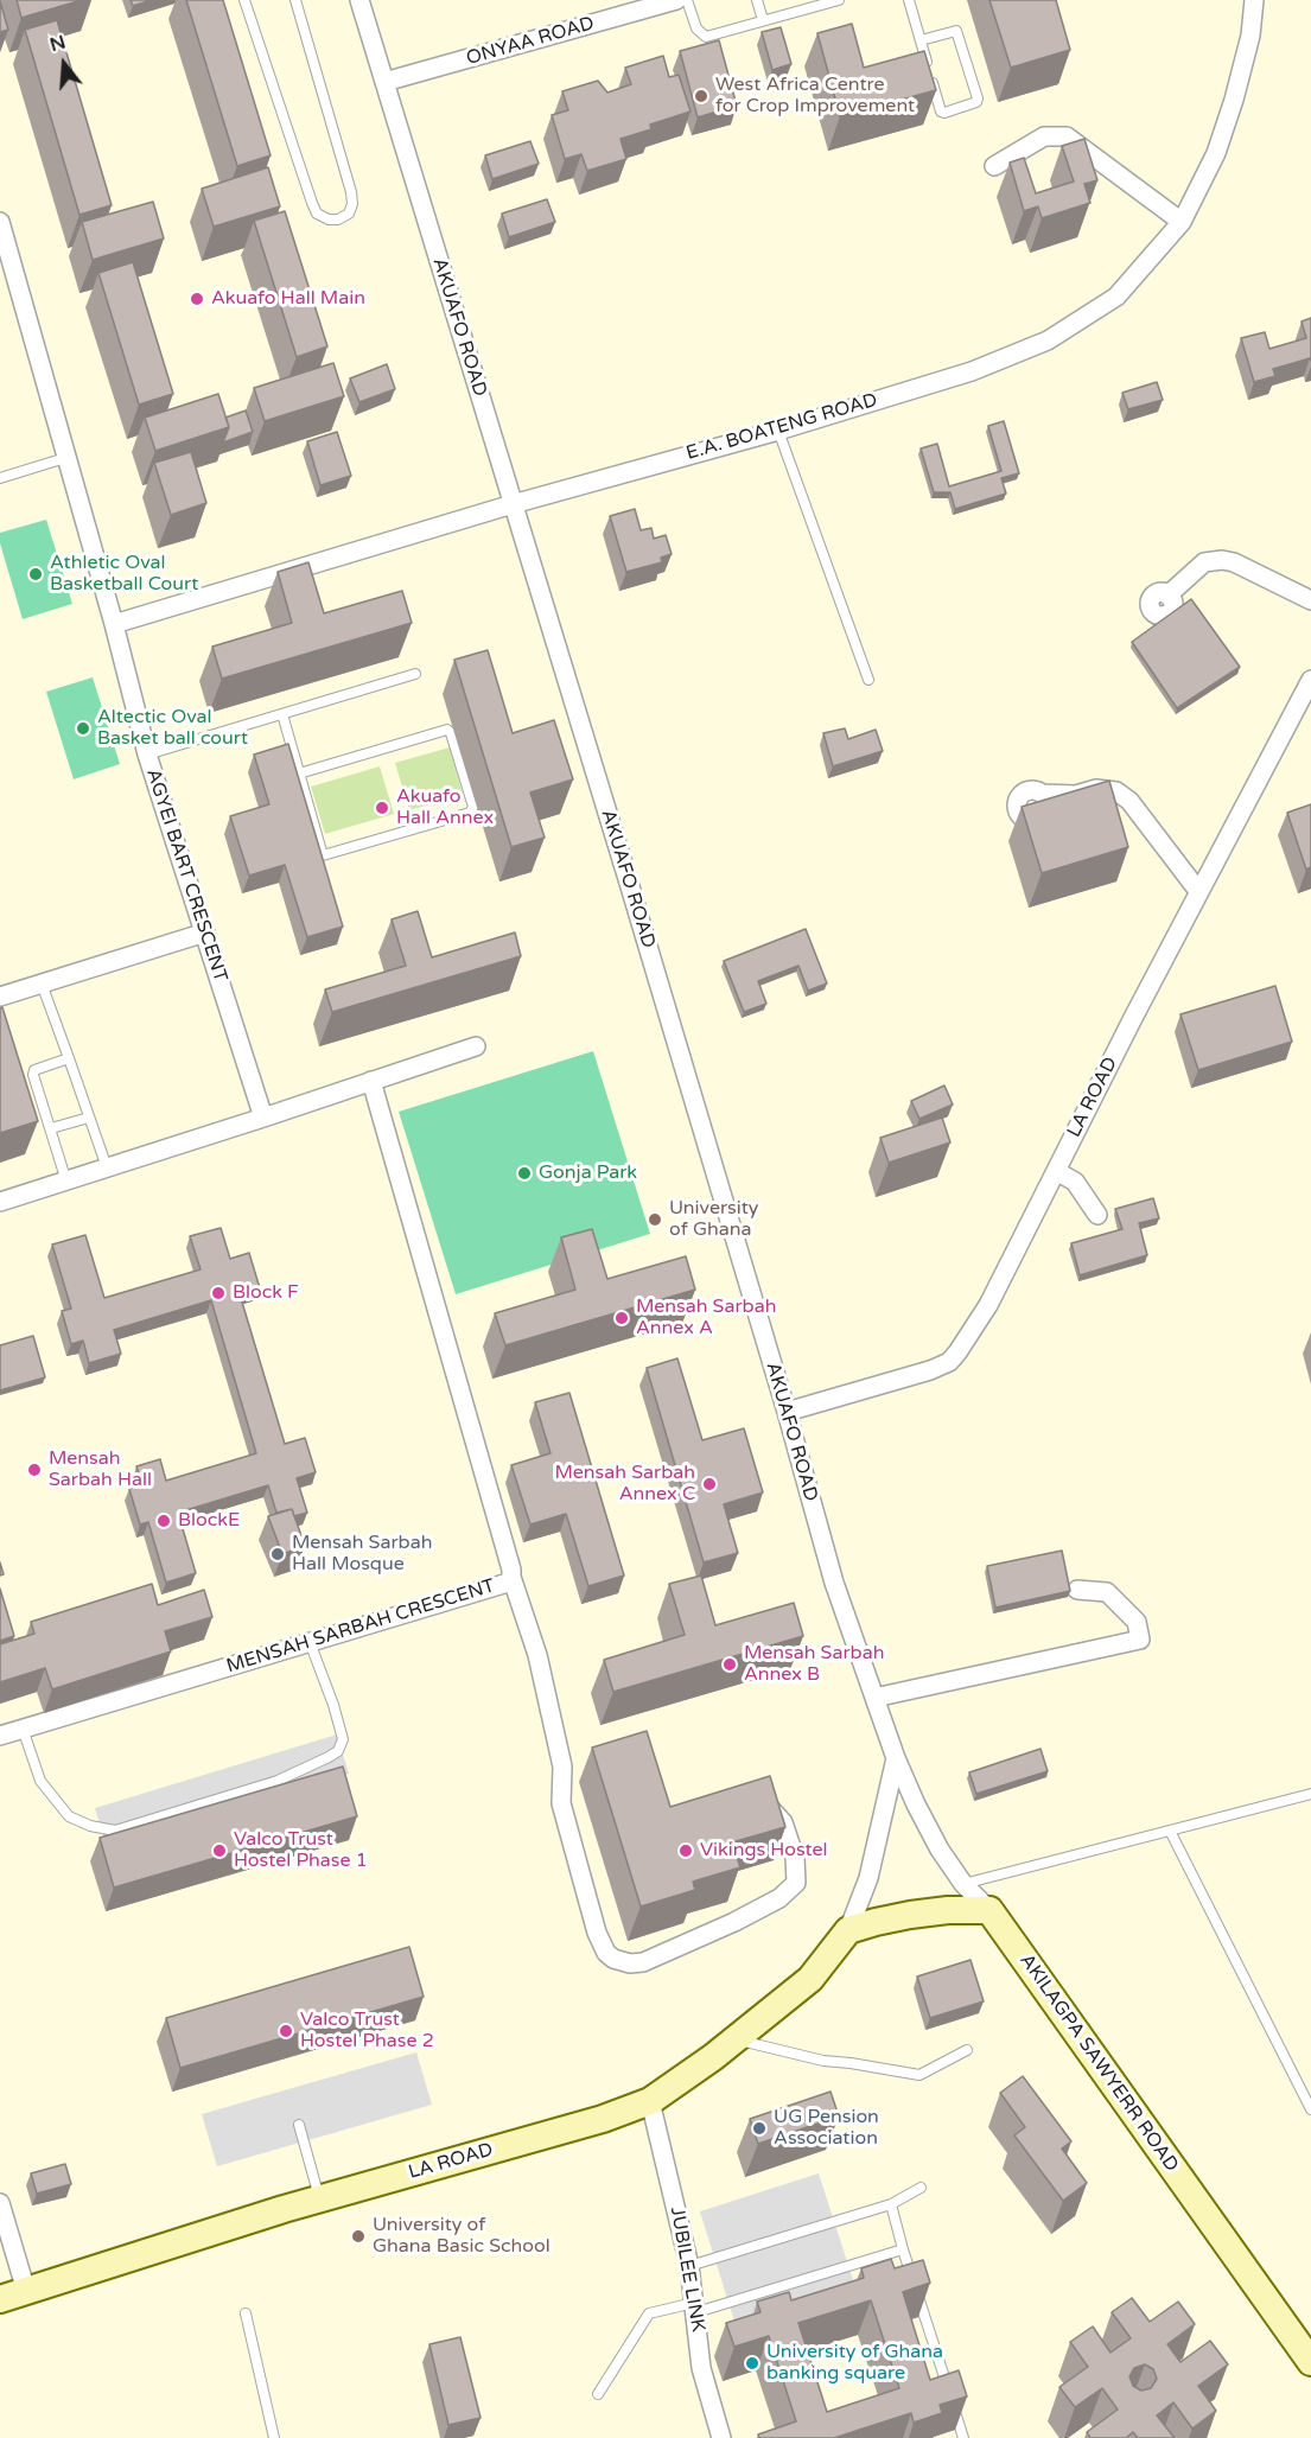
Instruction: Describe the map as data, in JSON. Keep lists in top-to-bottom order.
{
  "streets": {
    "street": [
      "ONYAA ROAD",
      "AKUAFO ROAD",
      "E.A. BOATENG ROAD",
      "AGYEI BART CRESCENT",
      "LA ROAD",
      "MENSAH SARBAH CRESCENT",
      "AKILAGPA SAWYERR ROAD",
      "JUBILEE LINK"
    ]
  },
  "crossings": [
    ["ONYAA ROAD", "AKUAFO ROAD"],
    ["AKUAFO ROAD", "E.A. BOATENG ROAD"],
    ["AKUAFO ROAD", "LA ROAD"],
    ["AKUAFO ROAD", "AKILAGPA SAWYERR ROAD"],
    ["E.A. BOATENG ROAD", "AGYEI BART CRESCENT"],
    ["LA ROAD", "AKILAGPA SAWYERR ROAD"],
    ["LA ROAD", "JUBILEE LINK"]
  ],
  "places": [
    "West Africa Centre for Crop Improvement",
    "Akuafo Hall Main",
    "Athletic Oval Basketball Court",
    "Altectic Oval Basket ball court",
    "Akuafo Hall Annex",
    "Gonja Park",
    "University of Ghana",
    "Block F",
    "Mensah Sarbah Annex A",
    "Mensah Sarbah Hall",
    "Mensah Sarbah Annex C",
    "BlockE",
    "Mensah Sarbah Hall Mosque",
    "Mensah Sarbah Annex B",
    "Valco Trust Hostel Phase 1",
    "Vikings Hostel",
    "Valco Trust Hostel Phase 2",
    "UG Pension Association",
    "University of Ghana Basic School",
    "University of Ghana banking square"
  ],
  "north": "top"
}
